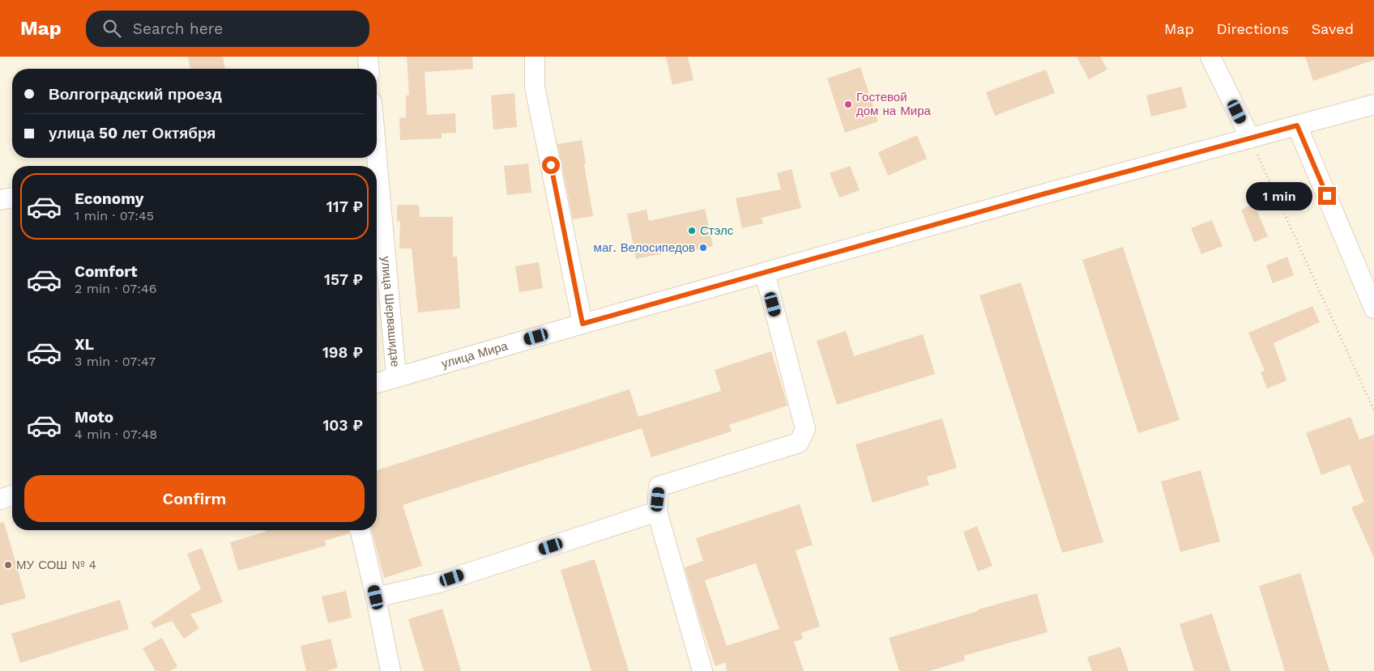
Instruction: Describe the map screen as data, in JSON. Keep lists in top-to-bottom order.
{
  "streets": {
    "street": ["улица Шервашидзе", "улица Мира"]
  },
  "crossings": [
    ["улица Шервашидзе", "улица Мира"]
  ],
  "places": [
    "Гостевой дом на Мира",
    "Стэлс",
    "маг. Велосипедов",
    "МУ СОШ № 4"
  ],
  "page": {
    "header": "Map",
    "search": "Search here",
    "nav": ["Map", "Directions", "Saved"],
    "banner": ["Волгоградский проезд", "улица 50 лет Октября"],
    "list": [
      {
        "name": "Economy",
        "note": "1 min · 07:45",
        "value": "117 ₽"
      },
      {
        "name": "Comfort",
        "note": "2 min · 07:46",
        "value": "157 ₽"
      },
      {
        "name": "XL",
        "note": "3 min · 07:47",
        "value": "198 ₽"
      },
      {
        "name": "Moto",
        "note": "4 min · 07:48",
        "value": "103 ₽"
      }
    ],
    "bubble": "1 min",
    "buttons": "Confirm"
  }
}
